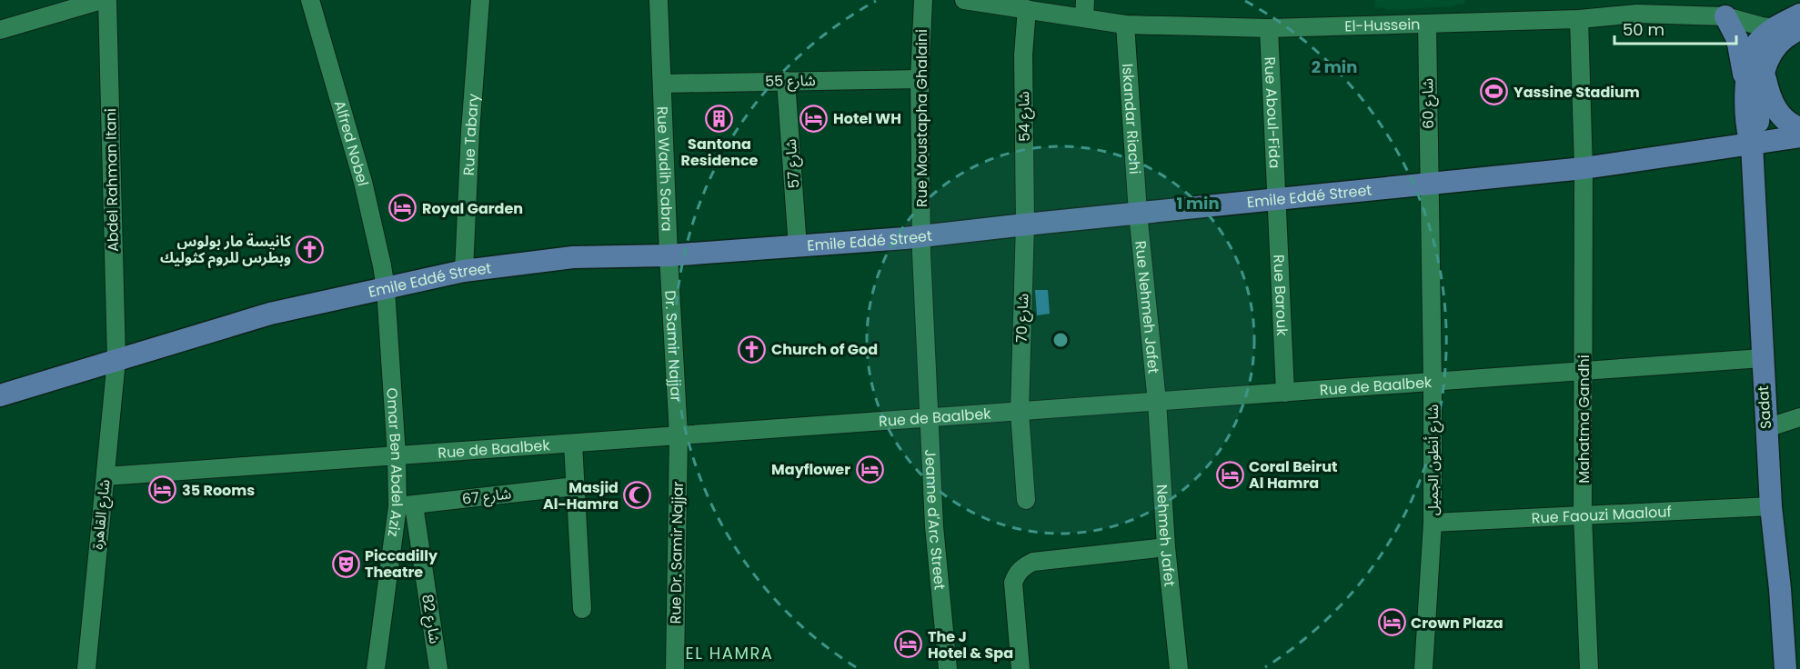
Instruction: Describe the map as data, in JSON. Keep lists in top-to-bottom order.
{
  "streets": {
    "main road": ["Emile Eddé Street", "Sadat"],
    "street": [
      "El-Hussein",
      "شارع 55",
      "شارع 60",
      "Rue Aboul-Fida",
      "شارع 54",
      "Rue Moustapha Ghalaini",
      "Iskandar Riachi",
      "Rue Tabary",
      "Alfred Nobel",
      "شارع 57",
      "Rue Wadih Sabra",
      "Abdel Rahman Itani",
      "Rue Barouk",
      "Rue Nehmeh Jafet",
      "شارع 70",
      "Dr. Samir Najjar",
      "Rue de Baalbek",
      "Mahatma Gandhi",
      "شارع أنطون الجميل",
      "Omar Ben Abdel Aziz",
      "شارع 67",
      "شارع القاهرة",
      "Rue Faouzi Maalouf",
      "Jeanne d'Arc Street",
      "Nehmeh Jafet",
      "Rue Dr. Samir Najjar",
      "شارع 82"
    ]
  },
  "crossings": [
    ["El-Hussein", "شارع 60"],
    ["El-Hussein", "Rue Aboul-Fida"],
    ["El-Hussein", "شارع 54"],
    ["El-Hussein", "Iskandar Riachi"],
    ["El-Hussein", "Mahatma Gandhi"],
    ["شارع 55", "Rue Moustapha Ghalaini"],
    ["شارع 55", "شارع 57"],
    ["شارع 55", "Rue Wadih Sabra"],
    ["شارع 60", "Emile Eddé Street"],
    ["شارع 60", "شارع أنطون الجميل"],
    ["Rue Aboul-Fida", "Emile Eddé Street"],
    ["Rue Aboul-Fida", "Rue Barouk"],
    ["شارع 54", "Emile Eddé Street"],
    ["شارع 54", "شارع 70"],
    ["Rue Moustapha Ghalaini", "Emile Eddé Street"],
    ["Rue Moustapha Ghalaini", "Jeanne d'Arc Street"],
    ["Iskandar Riachi", "Emile Eddé Street"],
    ["Iskandar Riachi", "Rue Nehmeh Jafet"],
    ["Rue Tabary", "Emile Eddé Street"],
    ["Alfred Nobel", "Emile Eddé Street"],
    ["Alfred Nobel", "Omar Ben Abdel Aziz"],
    ["شارع 57", "Emile Eddé Street"],
    ["Rue Wadih Sabra", "Emile Eddé Street"],
    ["Rue Wadih Sabra", "Dr. Samir Najjar"],
    ["Abdel Rahman Itani", "Emile Eddé Street"],
    ["Abdel Rahman Itani", "شارع القاهرة"],
    ["Emile Eddé Street", "Rue Barouk"],
    ["Emile Eddé Street", "Rue Nehmeh Jafet"],
    ["Emile Eddé Street", "شارع 70"],
    ["Emile Eddé Street", "Dr. Samir Najjar"],
    ["Emile Eddé Street", "Sadat"],
    ["Emile Eddé Street", "Mahatma Gandhi"],
    ["Emile Eddé Street", "شارع أنطون الجميل"],
    ["Emile Eddé Street", "Omar Ben Abdel Aziz"],
    ["Emile Eddé Street", "شارع القاهرة"],
    ["Emile Eddé Street", "Jeanne d'Arc Street"],
    ["Rue Barouk", "Rue de Baalbek"],
    ["Rue Nehmeh Jafet", "Rue de Baalbek"],
    ["Rue Nehmeh Jafet", "Nehmeh Jafet"],
    ["شارع 70", "Rue de Baalbek"],
    ["Dr. Samir Najjar", "Rue de Baalbek"],
    ["Dr. Samir Najjar", "Rue Dr. Samir Najjar"],
    ["Rue de Baalbek", "Sadat"],
    ["Rue de Baalbek", "Mahatma Gandhi"],
    ["Rue de Baalbek", "شارع أنطون الجميل"],
    ["Rue de Baalbek", "Omar Ben Abdel Aziz"],
    ["Rue de Baalbek", "شارع القاهرة"],
    ["Rue de Baalbek", "Jeanne d'Arc Street"],
    ["Rue de Baalbek", "Nehmeh Jafet"],
    ["Rue de Baalbek", "Rue Dr. Samir Najjar"],
    ["Sadat", "Rue Faouzi Maalouf"],
    ["Mahatma Gandhi", "Rue Faouzi Maalouf"],
    ["شارع أنطون الجميل", "Rue Faouzi Maalouf"],
    ["Omar Ben Abdel Aziz", "شارع 67"],
    ["Omar Ben Abdel Aziz", "شارع 82"],
    ["شارع 67", "شارع 82"]
  ],
  "districts": ["EL HAMRA"],
  "places": {
    "sports": ["Yassine Stadium"],
    "building": ["Santona Residence"],
    "hotel": [
      "Hotel WH",
      "Royal Garden",
      "Mayflower",
      "Coral Beirut Al Hamra",
      "35 Rooms",
      "Crown Plaza",
      "The J Hotel & Spa"
    ],
    "church": ["كانيسة مار بولوس وبطرس للروم كثوليك", "Church of God"],
    "mosque": ["Masjid Al-Hamra"],
    "theatre": ["Piccadilly Theatre"]
  },
  "scale_bar": "50 m",
  "rings": ["2 min", "1 min"]
}
